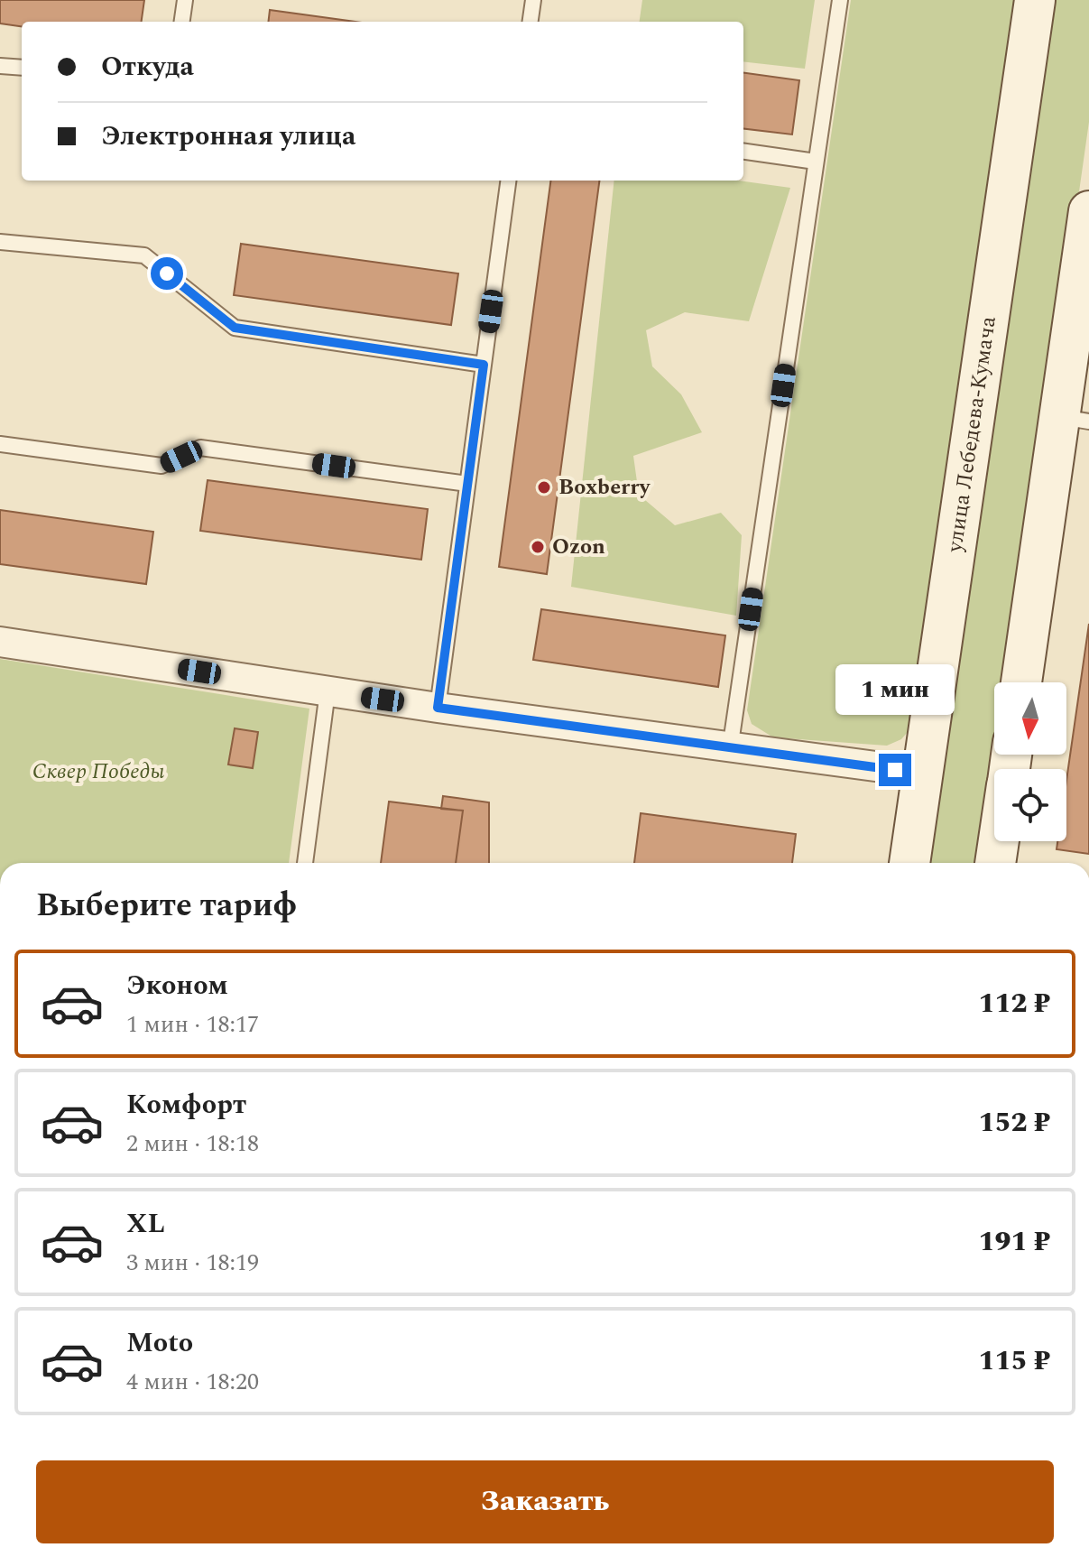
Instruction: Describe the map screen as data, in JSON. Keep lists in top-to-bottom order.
{
  "streets": {
    "street": ["улица Лебедева-Кумача"]
  },
  "parks": ["Сквер Победы"],
  "places": ["Boxberry", "Ozon"],
  "north": "bottom",
  "page": {
    "banner": ["Откуда", "Электронная улица"],
    "bubble": "1 мин",
    "heading": "Выберите тариф",
    "list": [
      {
        "name": "Эконом",
        "note": "1 мин · 18:17",
        "value": "112 ₽"
      },
      {
        "name": "Комфорт",
        "note": "2 мин · 18:18",
        "value": "152 ₽"
      },
      {
        "name": "XL",
        "note": "3 мин · 18:19",
        "value": "191 ₽"
      },
      {
        "name": "Moto",
        "note": "4 мин · 18:20",
        "value": "115 ₽"
      }
    ],
    "buttons": "Заказать"
  }
}
